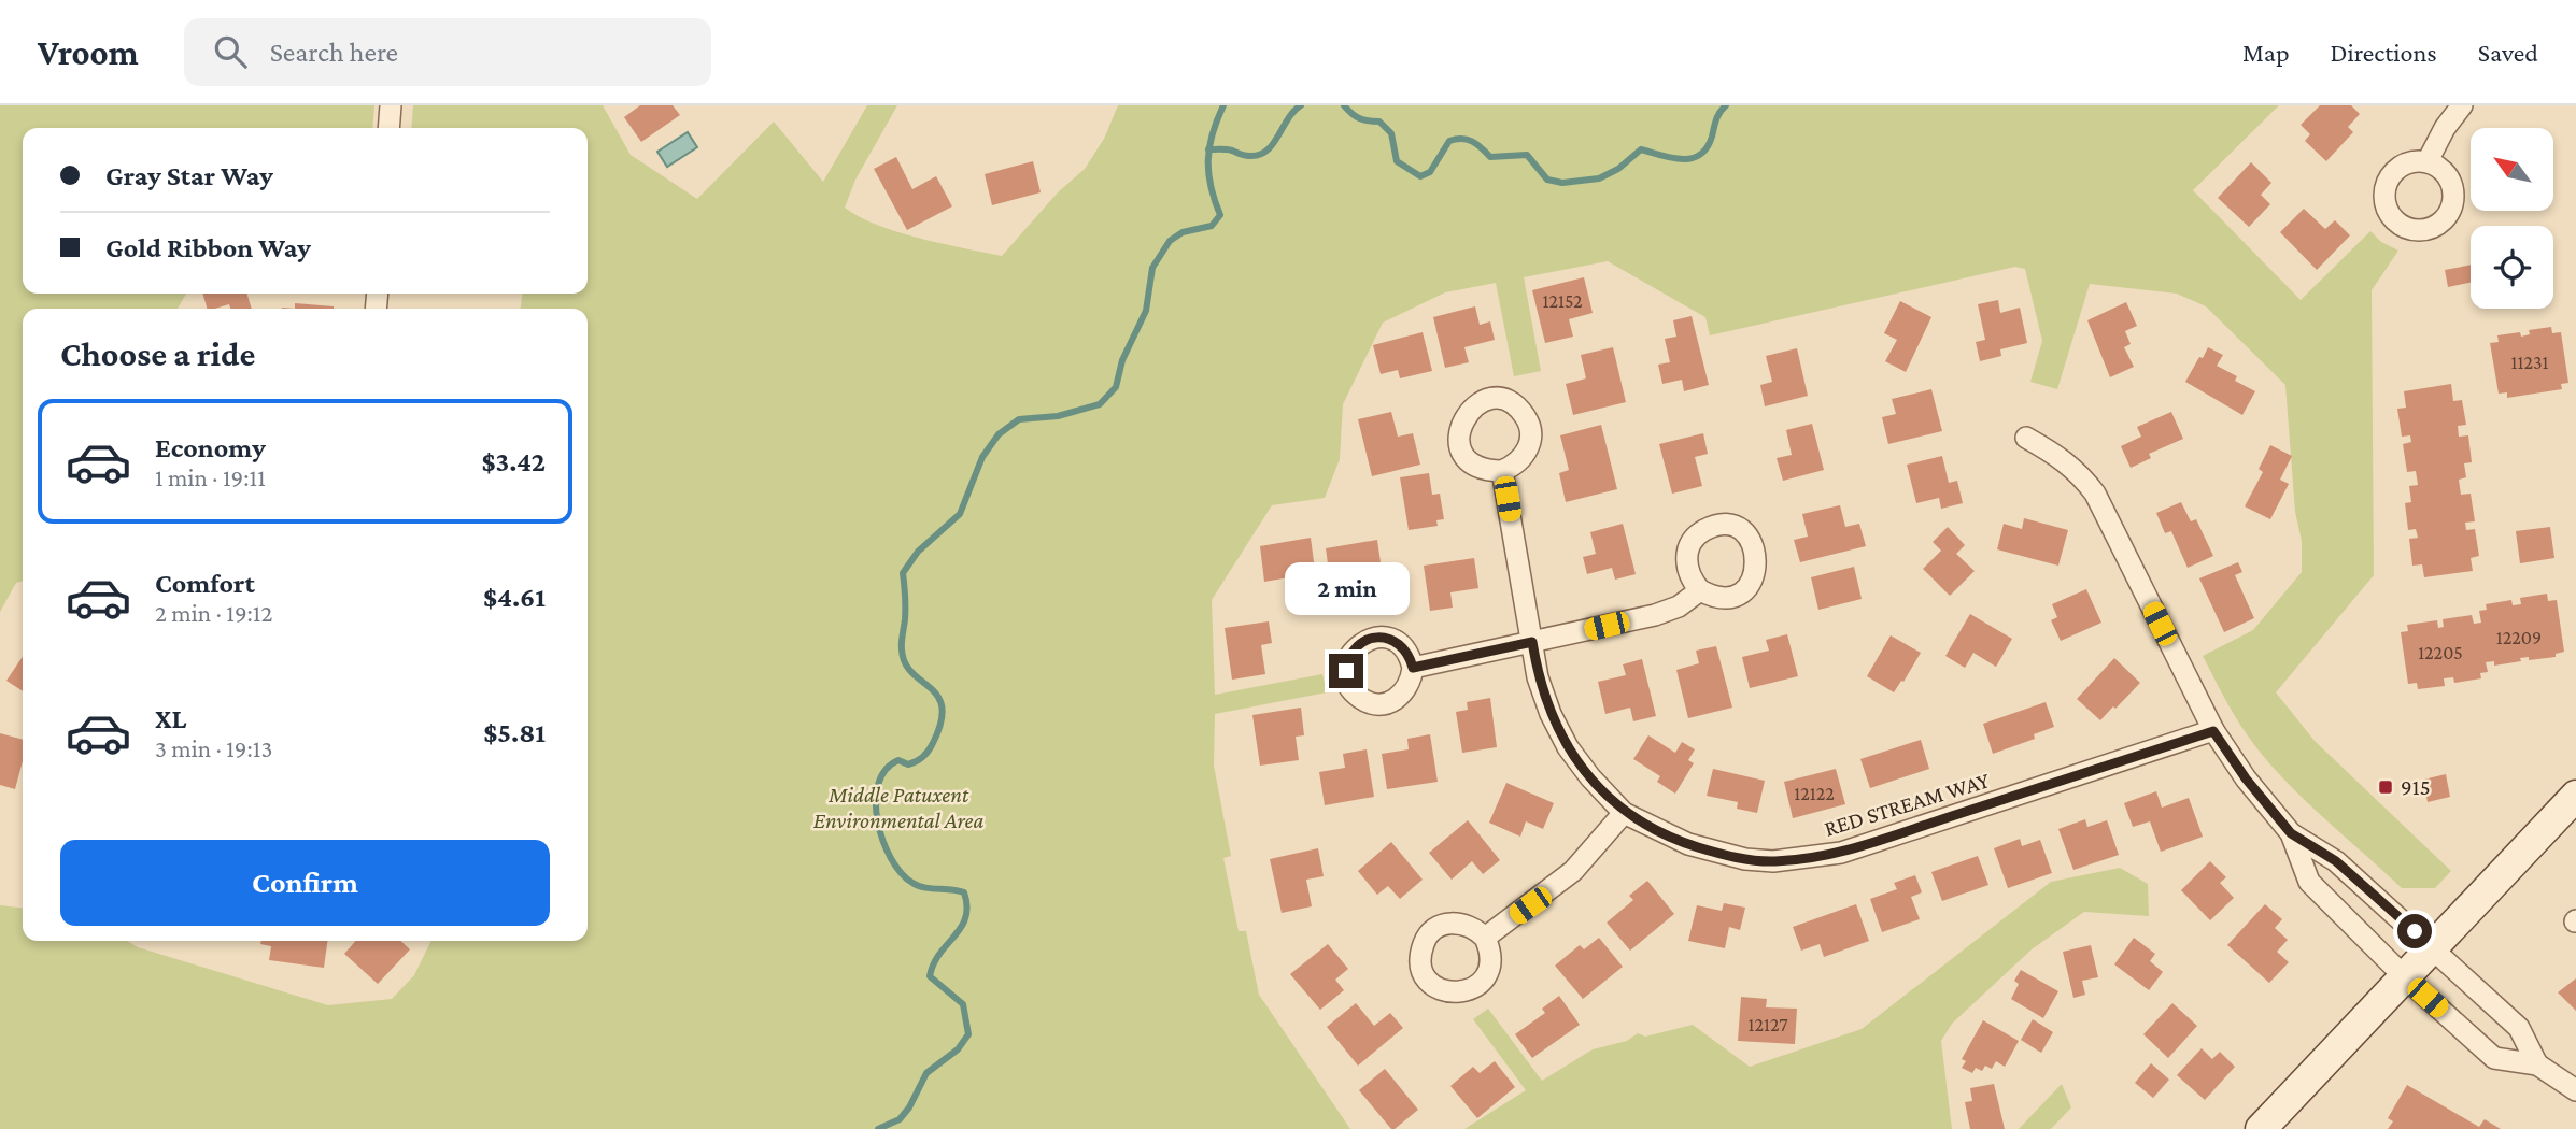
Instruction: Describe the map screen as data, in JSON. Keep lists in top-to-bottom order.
{
  "streets": {
    "street": ["RED STREAM WAY"]
  },
  "parks": ["Middle Patuxent Environmental Area"],
  "places": {
    "transit": ["915"]
  },
  "house_numbers": [
    "12152",
    "11231",
    "12209",
    "12205",
    "12122",
    "12127"
  ],
  "north": "top left",
  "page": {
    "header": "Vroom",
    "search": "Search here",
    "nav": ["Map", "Directions", "Saved"],
    "banner": ["Gray Star Way", "Gold Ribbon Way"],
    "heading": "Choose a ride",
    "list": [
      {
        "name": "Economy",
        "note": "1 min · 19:11",
        "value": "$3.42"
      },
      {
        "name": "Comfort",
        "note": "2 min · 19:12",
        "value": "$4.61"
      },
      {
        "name": "XL",
        "note": "3 min · 19:13",
        "value": "$5.81"
      }
    ],
    "bubble": "2 min",
    "buttons": "Confirm"
  }
}
